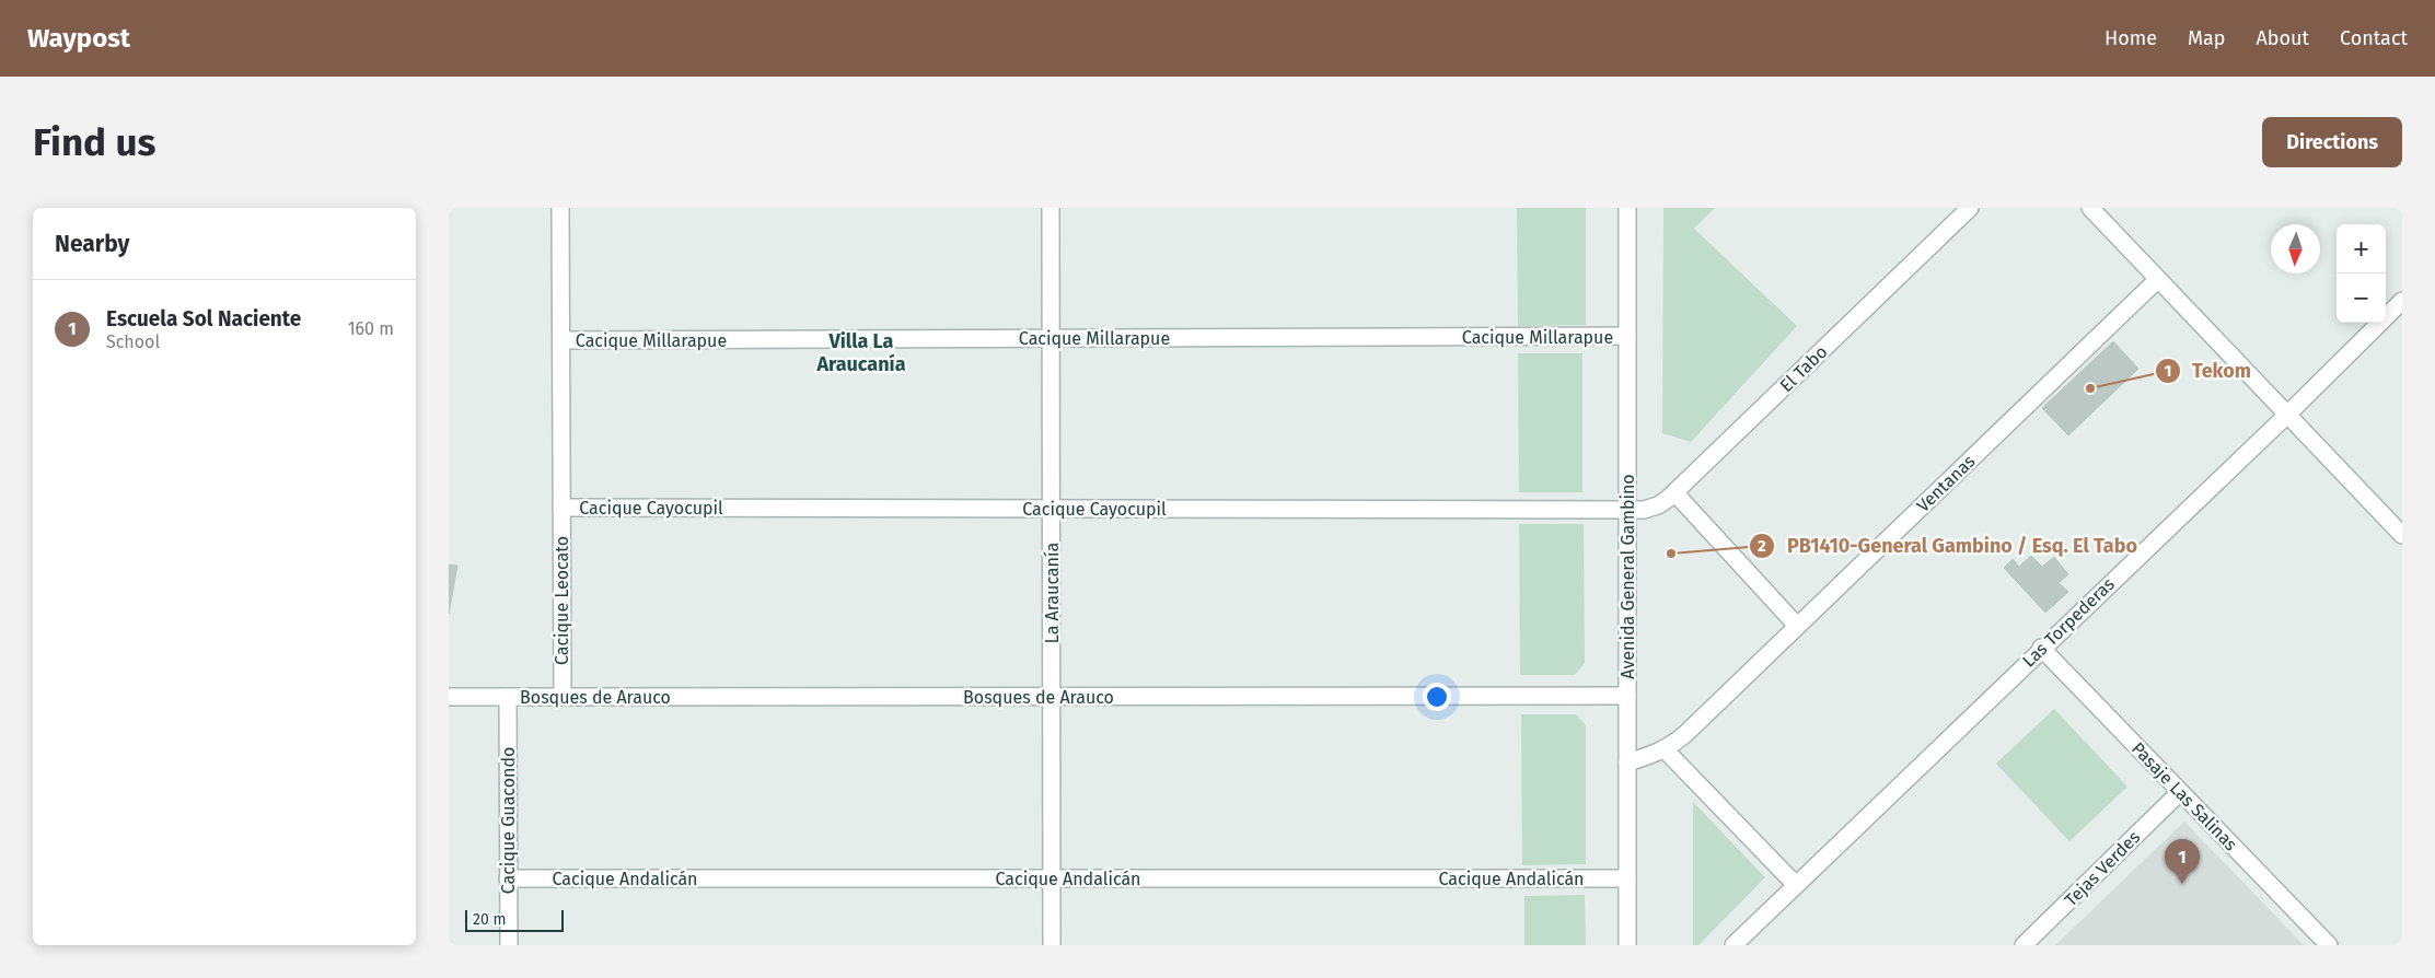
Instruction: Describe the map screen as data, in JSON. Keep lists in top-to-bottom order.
{
  "streets": {
    "street": [
      "Cacique Millarapue",
      "El Tabo",
      "Ventanas",
      "Cacique Cayocupil",
      "Avenida General Gambino",
      "La Araucanía",
      "Cacique Leocato",
      "Las Torpederas",
      "Bosques de Arauco",
      "Pasaje Las Salinas",
      "Cacique Guacondo",
      "Tejas Verdes",
      "Cacique Andalicán"
    ]
  },
  "crossings": [
    ["Cacique Millarapue", "Avenida General Gambino"],
    ["Cacique Millarapue", "La Araucanía"],
    ["Cacique Millarapue", "Cacique Leocato"],
    ["El Tabo", "Cacique Cayocupil"],
    ["El Tabo", "Avenida General Gambino"],
    ["Ventanas", "Avenida General Gambino"],
    ["Cacique Cayocupil", "Avenida General Gambino"],
    ["Cacique Cayocupil", "La Araucanía"],
    ["Cacique Cayocupil", "Cacique Leocato"],
    ["Avenida General Gambino", "Bosques de Arauco"],
    ["Avenida General Gambino", "Cacique Andalicán"],
    ["La Araucanía", "Bosques de Arauco"],
    ["La Araucanía", "Cacique Andalicán"],
    ["Cacique Leocato", "Bosques de Arauco"],
    ["Las Torpederas", "Pasaje Las Salinas"],
    ["Bosques de Arauco", "Cacique Guacondo"],
    ["Pasaje Las Salinas", "Tejas Verdes"],
    ["Cacique Guacondo", "Cacique Andalicán"]
  ],
  "districts": ["Villa La Araucanía"],
  "places": ["Tekom", "PB1410-General Gambino / Esq. El Tabo"],
  "scale_bar": "20 m",
  "north": "bottom",
  "page": {
    "header": "Waypost",
    "nav": [
      "Home",
      "Map",
      "About",
      "Contact"
    ],
    "buttons": "Directions",
    "title": "Find us",
    "heading": "Nearby",
    "map_buttons": ["+", "−"],
    "list": [
      {
        "mark": "1",
        "name": "Escuela Sol Naciente",
        "note": "School",
        "value": "160 m"
      }
    ],
    "pins": "1",
    "scale": "20 m"
  }
}
